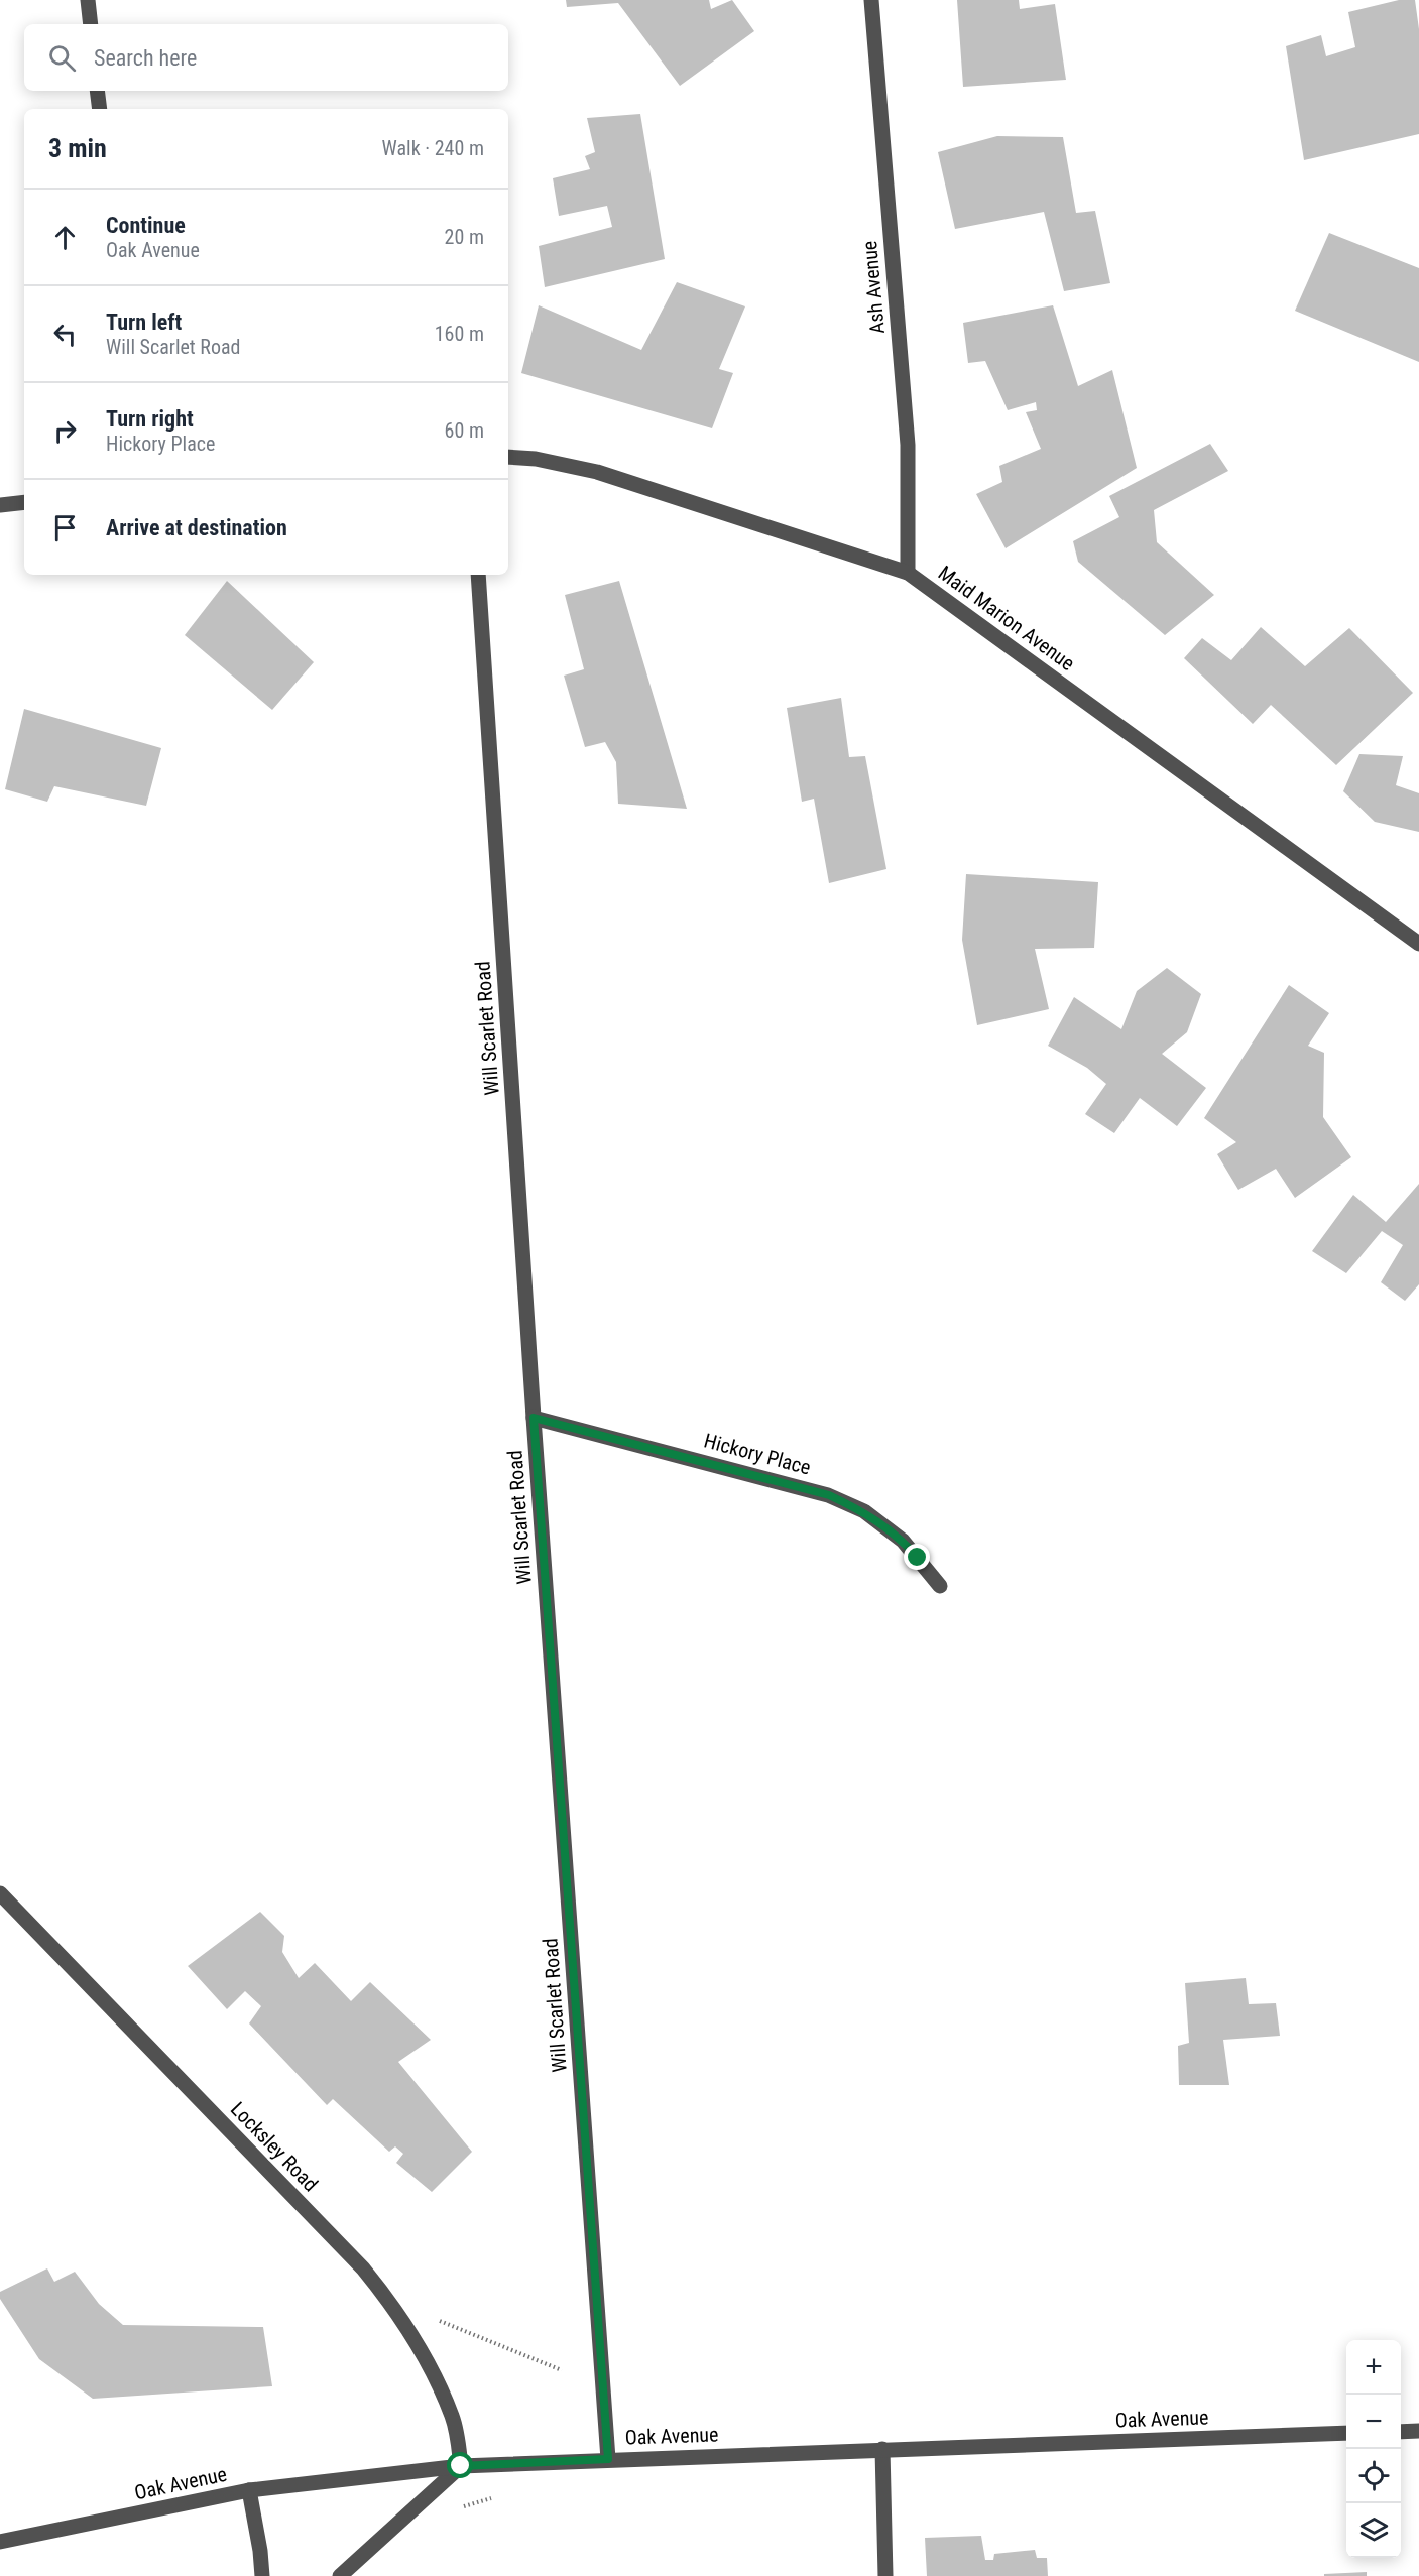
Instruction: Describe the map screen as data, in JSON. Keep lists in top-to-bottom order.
{
  "streets": {
    "street": [
      "Ash Avenue",
      "Maid Marion Avenue",
      "Will Scarlet Road",
      "Hickory Place",
      "Locksley Road",
      "Oak Avenue"
    ]
  },
  "crossings": [
    ["Ash Avenue", "Maid Marion Avenue"],
    ["Will Scarlet Road", "Hickory Place"],
    ["Will Scarlet Road", "Oak Avenue"],
    ["Locksley Road", "Oak Avenue"]
  ],
  "page": {
    "search": "Search here",
    "heading": ["3 min", "Walk · 240 m"],
    "list": [
      ["Continue", "Oak Avenue", "20 m"],
      ["Turn left", "Will Scarlet Road", "160 m"],
      ["Turn right", "Hickory Place", "60 m"],
      "Arrive at destination"
    ],
    "map_buttons": ["+", "−"]
  }
}
